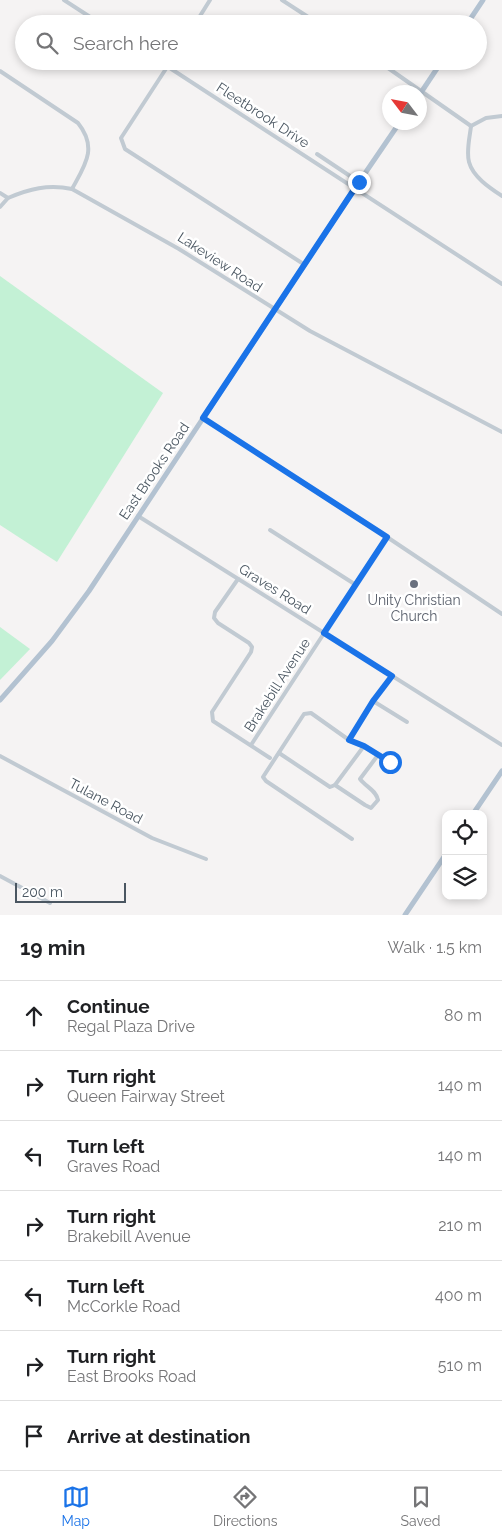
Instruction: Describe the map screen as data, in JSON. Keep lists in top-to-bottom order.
{
  "streets": {
    "main road": ["East Brooks Road"],
    "street": [
      "Fleetbrook Drive",
      "Lakeview Road",
      "Graves Road",
      "Brakebill Avenue",
      "Tulane Road"
    ]
  },
  "crossings": [
    ["Fleetbrook Drive", "East Brooks Road"],
    ["Lakeview Road", "East Brooks Road"],
    ["East Brooks Road", "Graves Road"],
    ["Graves Road", "Brakebill Avenue"]
  ],
  "places": ["Unity Christian Church"],
  "scale_bar": "200 m",
  "north": "top left",
  "page": {
    "search": "Search here",
    "scale": "200 m",
    "heading": ["19 min", "Walk · 1.5 km"],
    "list": [
      ["Continue", "Regal Plaza Drive", "80 m"],
      ["Turn right", "Queen Fairway Street", "140 m"],
      ["Turn left", "Graves Road", "140 m"],
      ["Turn right", "Brakebill Avenue", "210 m"],
      ["Turn left", "McCorkle Road", "400 m"],
      ["Turn right", "East Brooks Road", "510 m"],
      "Arrive at destination"
    ],
    "nav": ["Map", "Directions", "Saved"]
  }
}
